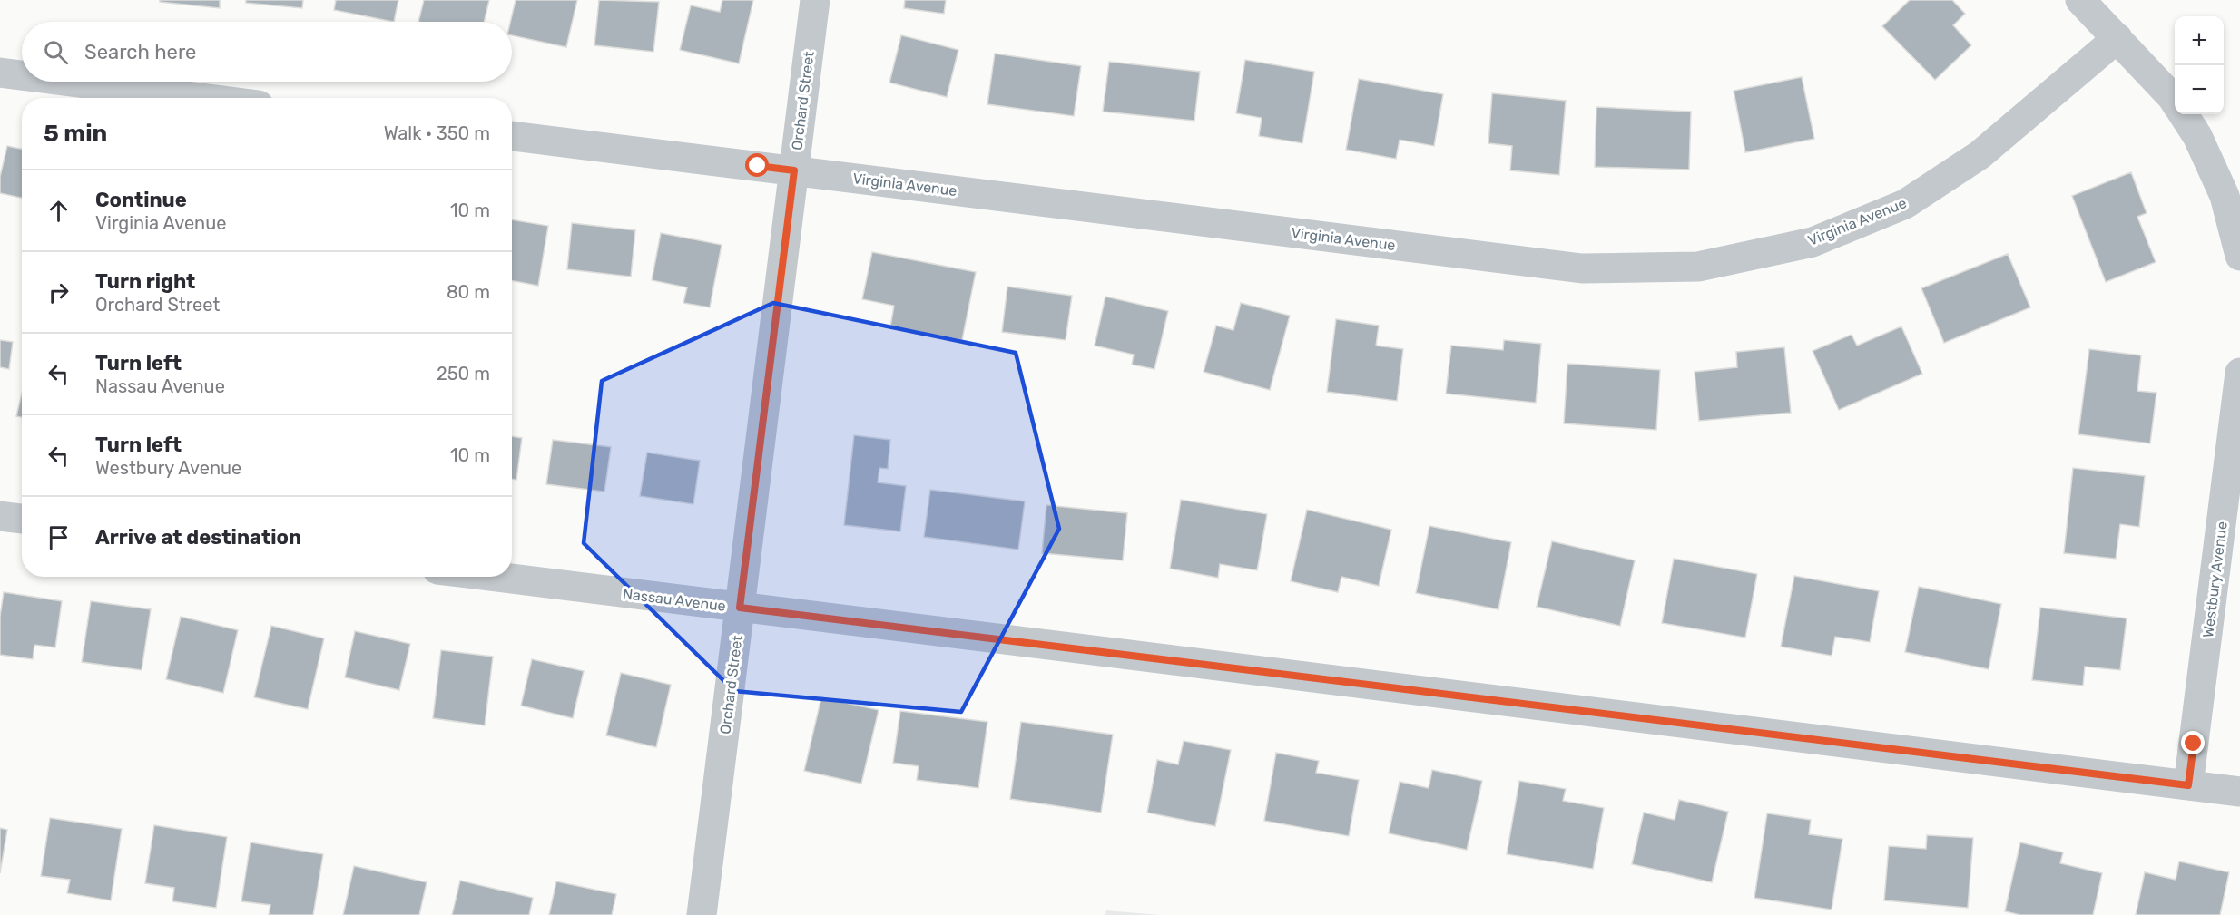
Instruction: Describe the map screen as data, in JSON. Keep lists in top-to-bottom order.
{
  "streets": {
    "street": [
      "Orchard Street",
      "Virginia Avenue",
      "Westbury Avenue",
      "Nassau Avenue"
    ]
  },
  "crossings": [
    ["Orchard Street", "Virginia Avenue"],
    ["Orchard Street", "Nassau Avenue"],
    ["Westbury Avenue", "Nassau Avenue"]
  ],
  "page": {
    "map_buttons": ["+", "−"],
    "search": "Search here",
    "heading": ["5 min", "Walk · 350 m"],
    "list": [
      ["Continue", "Virginia Avenue", "10 m"],
      ["Turn right", "Orchard Street", "80 m"],
      ["Turn left", "Nassau Avenue", "250 m"],
      ["Turn left", "Westbury Avenue", "10 m"],
      "Arrive at destination"
    ]
  }
}
